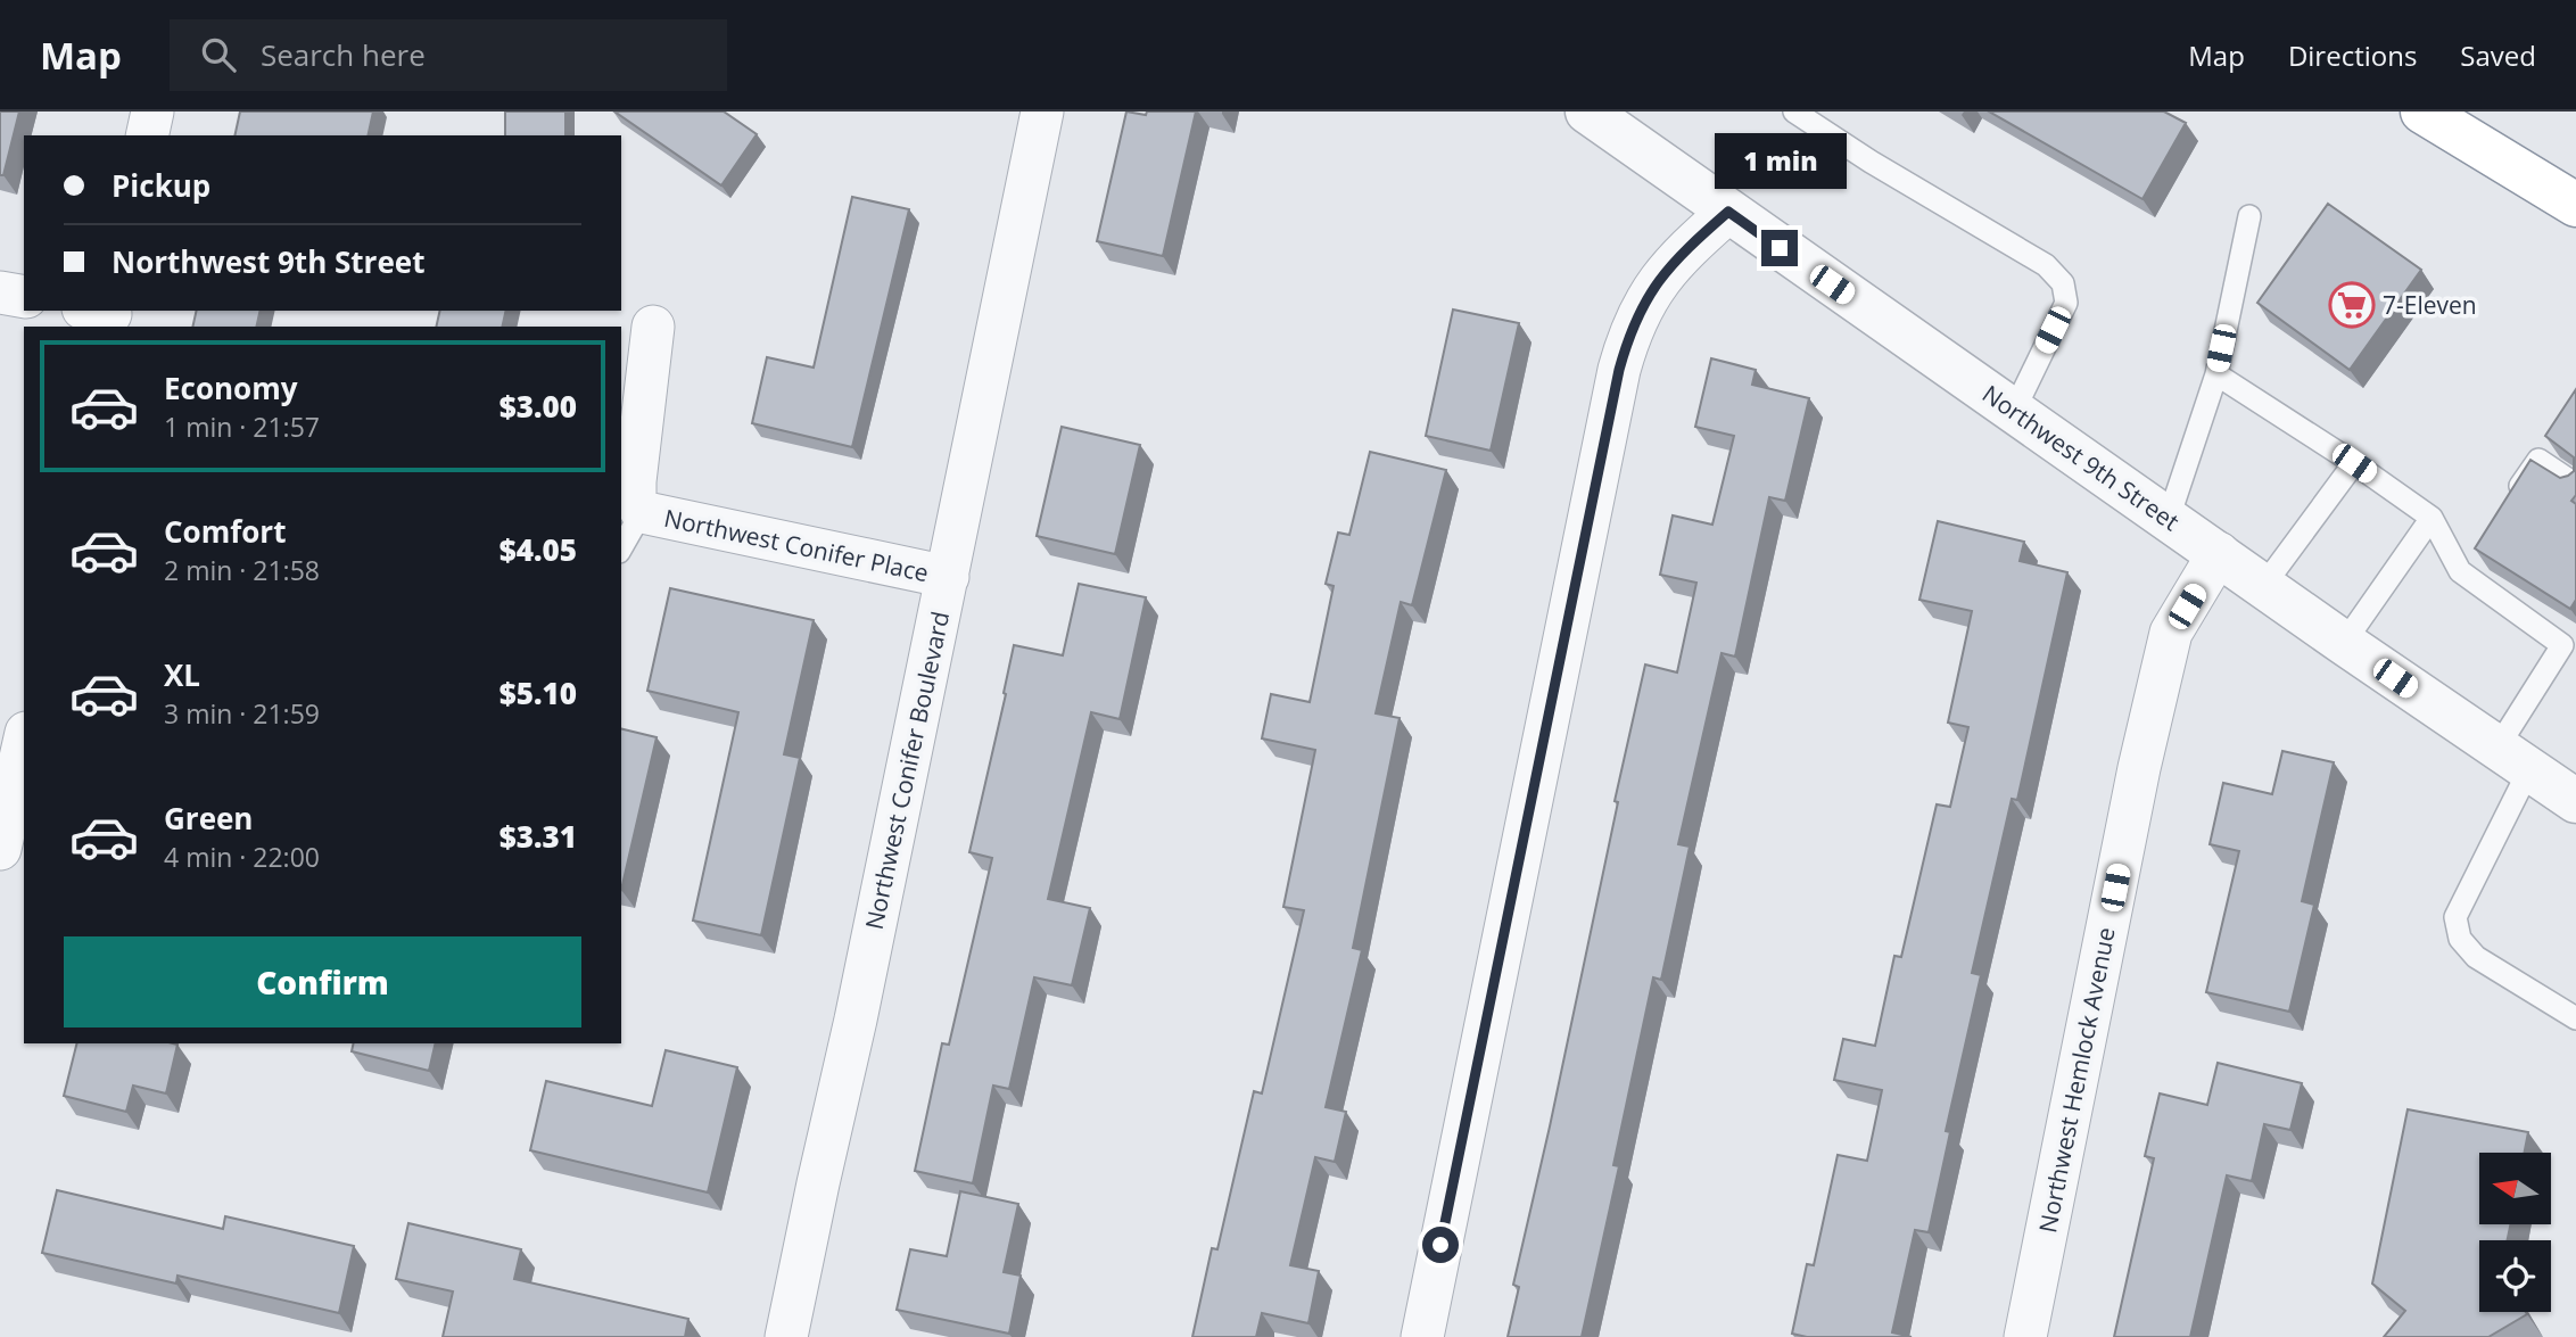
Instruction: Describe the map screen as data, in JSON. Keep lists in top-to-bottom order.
{
  "streets": {
    "street": [
      "Northwest 9th Street",
      "Northwest Conifer Place",
      "Northwest Conifer Boulevard",
      "Northwest Hemlock Avenue"
    ]
  },
  "crossings": [
    ["Northwest 9th Street", "Northwest Hemlock Avenue"],
    ["Northwest Conifer Place", "Northwest Conifer Boulevard"]
  ],
  "places": {
    "supermarket": ["7-Eleven"]
  },
  "north": "left",
  "page": {
    "header": "Map",
    "search": "Search here",
    "nav": ["Map", "Directions", "Saved"],
    "bubble": "1 min",
    "banner": ["Pickup", "Northwest 9th Street"],
    "list": [
      {
        "name": "Economy",
        "note": "1 min · 21:57",
        "value": "$3.00"
      },
      {
        "name": "Comfort",
        "note": "2 min · 21:58",
        "value": "$4.05"
      },
      {
        "name": "XL",
        "note": "3 min · 21:59",
        "value": "$5.10"
      },
      {
        "name": "Green",
        "note": "4 min · 22:00",
        "value": "$3.31"
      }
    ],
    "buttons": "Confirm"
  }
}
